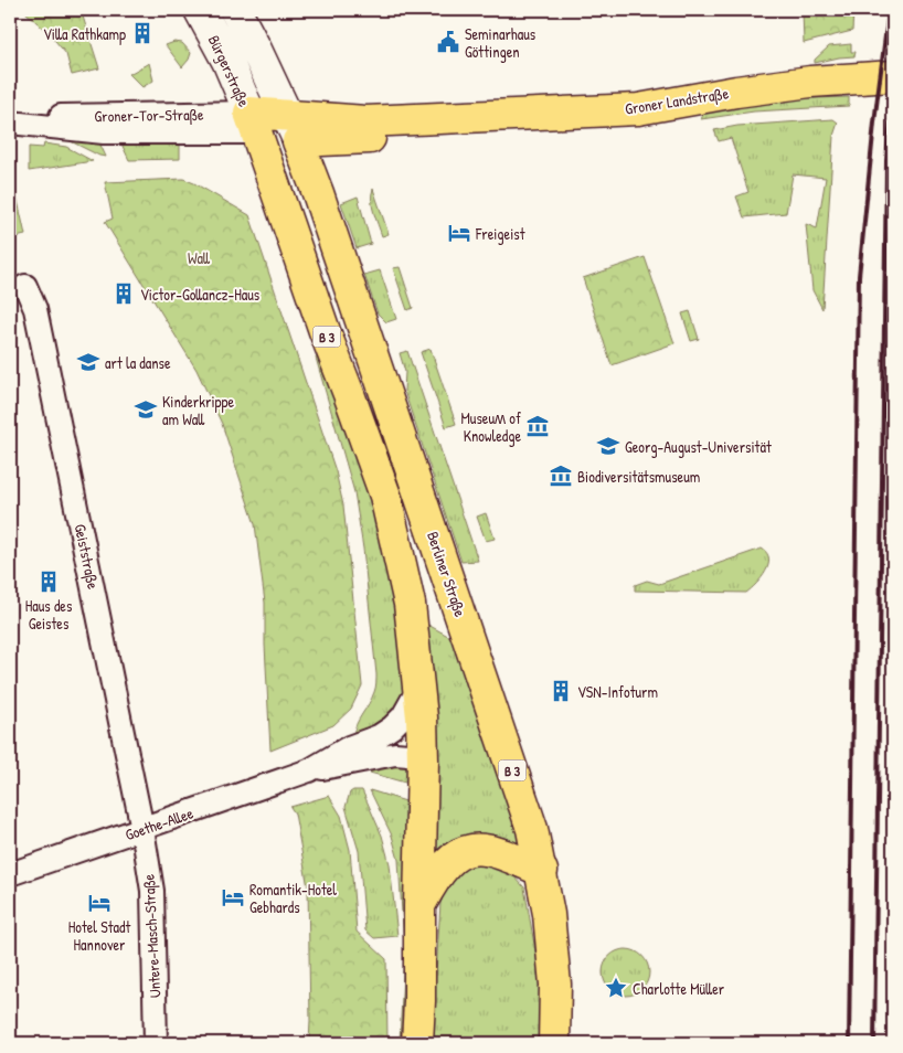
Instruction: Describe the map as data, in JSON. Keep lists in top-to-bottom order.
{
  "streets": {
    "main road": [
      "Bürgerstraße",
      "Groner Landstraße",
      "B 3",
      "Berliner Straße"
    ],
    "street": [
      "Groner-Tor-Straße",
      "Geiststraße",
      "Goethe-Allee",
      "Untere-Masch-Straße"
    ]
  },
  "crossings": [
    ["Bürgerstraße", "Groner Landstraße"],
    ["Bürgerstraße", "Groner-Tor-Straße"],
    ["Bürgerstraße", "B 3"],
    ["Bürgerstraße", "Berliner Straße"],
    ["Groner Landstraße", "Groner-Tor-Straße"],
    ["Groner Landstraße", "B 3"],
    ["Groner Landstraße", "Berliner Straße"],
    ["Groner-Tor-Straße", "B 3"],
    ["B 3", "Goethe-Allee"],
    ["Geiststraße", "Goethe-Allee"],
    ["Geiststraße", "Untere-Masch-Straße"],
    ["Goethe-Allee", "Untere-Masch-Straße"]
  ],
  "parks": ["Wall"],
  "places": {
    "building": [
      "Villa Rathkamp",
      "Victor-Gollancz-Haus",
      "Haus des Geistes",
      "VSN-Infoturm"
    ],
    "public building": ["Seminarhaus Göttingen"],
    "hotel": ["Freigeist", "Romantik-Hotel Gebhards", "Hotel Stadt Hannover"],
    "school or university": ["art la danse", "Kinderkrippe am Wall", "Georg-August-Universität"],
    "museum": ["Museuʍ of Knowledge", "Biodiversitätsmuseum"],
    "place": ["Charlotte Müller"]
  }
}
